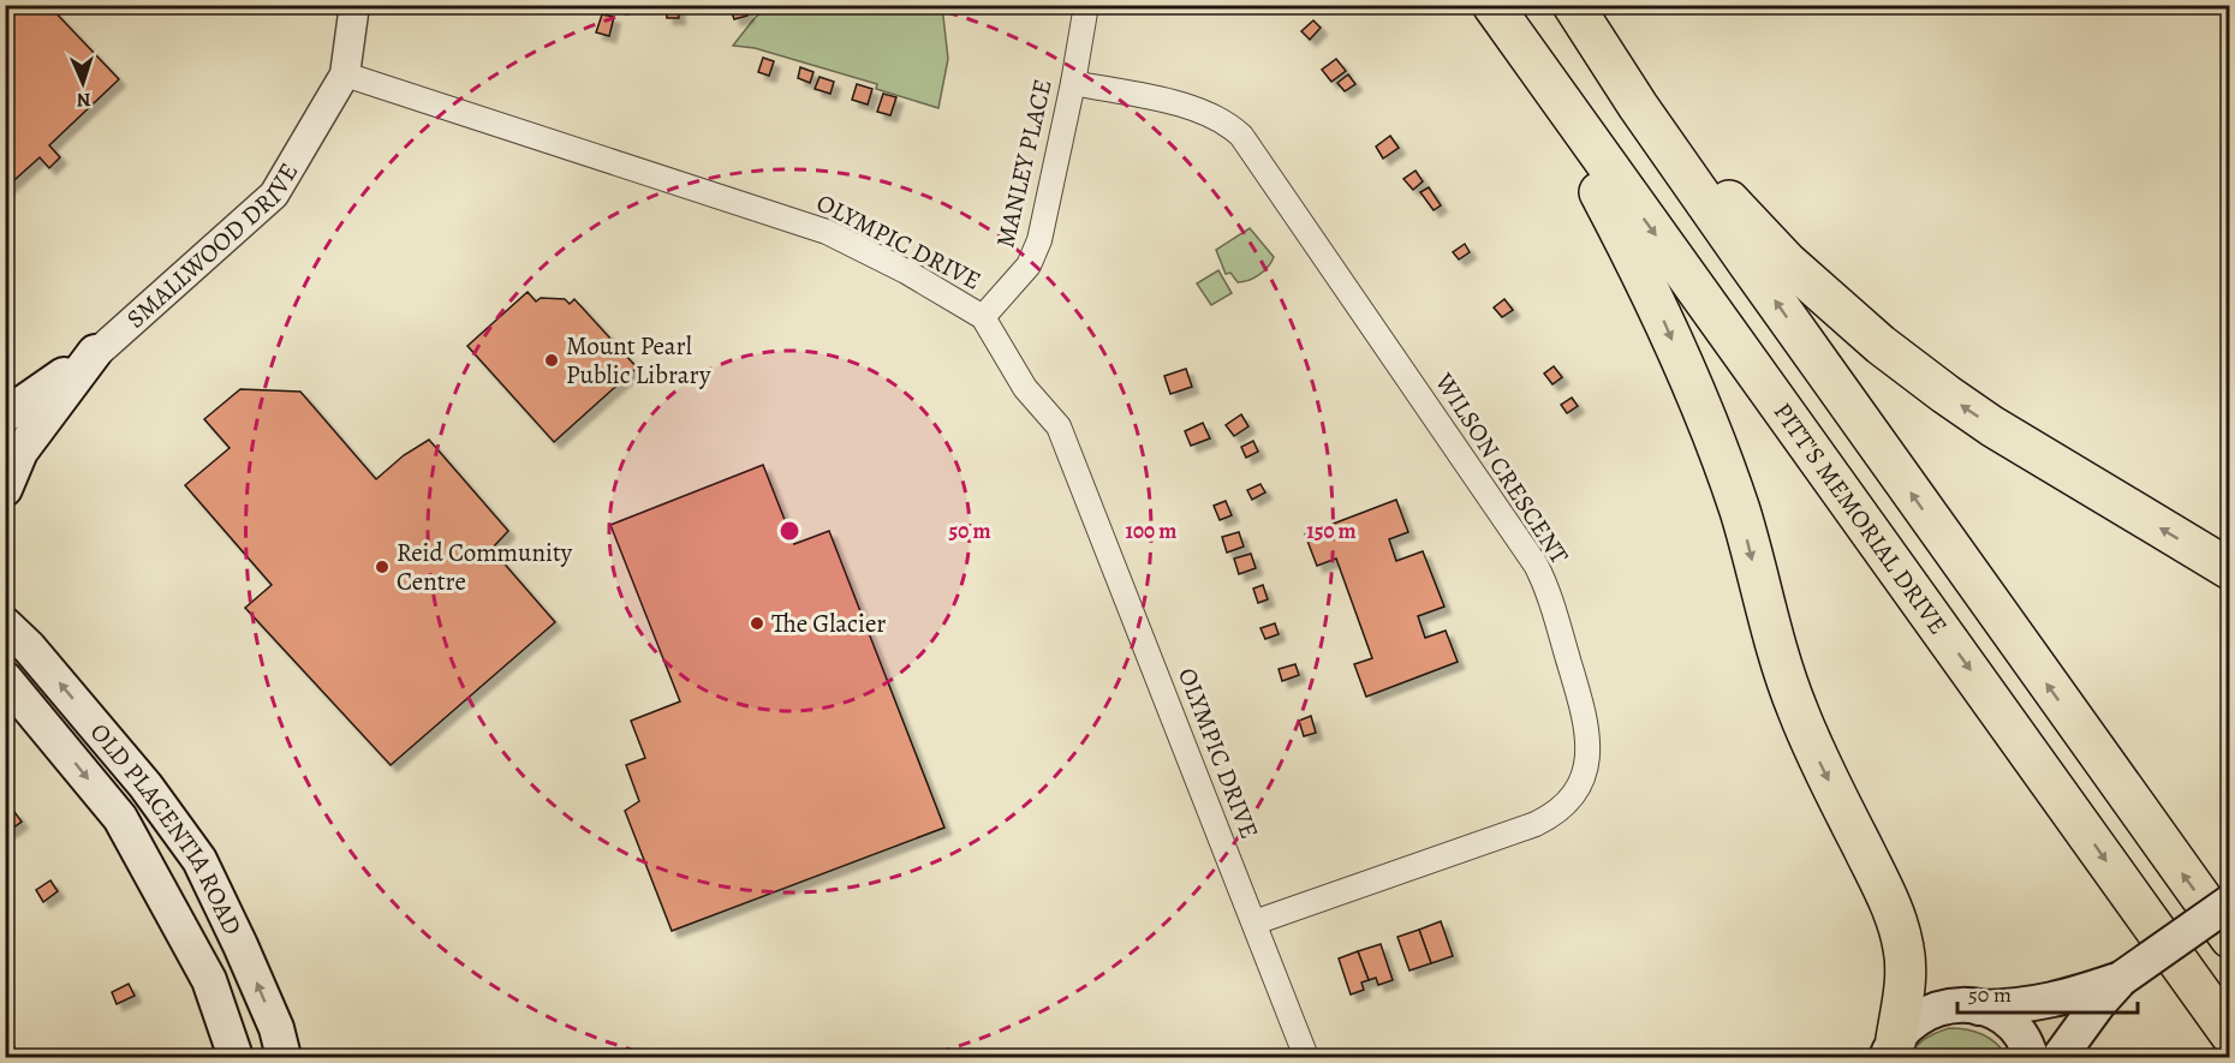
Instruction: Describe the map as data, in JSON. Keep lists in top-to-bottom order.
{
  "streets": {
    "highway": ["PITT'S MEMORIAL DRIVE"],
    "main road": ["OLD PLACENTIA ROAD"],
    "street": [
      "MANLEY PLACE",
      "SMALLWOOD DRIVE",
      "OLYMPIC DRIVE",
      "WILSON CRESCENT"
    ]
  },
  "crossings": [
    ["MANLEY PLACE", "OLYMPIC DRIVE"],
    ["MANLEY PLACE", "WILSON CRESCENT"],
    ["SMALLWOOD DRIVE", "OLYMPIC DRIVE"],
    ["OLYMPIC DRIVE", "WILSON CRESCENT"]
  ],
  "places": ["Mount Pearl Public Library", "Reid Community Centre", "The Glacier"],
  "scale_bar": "50 m",
  "north": "bottom",
  "rings": ["50 m", "100 m", "150 m"]
}
